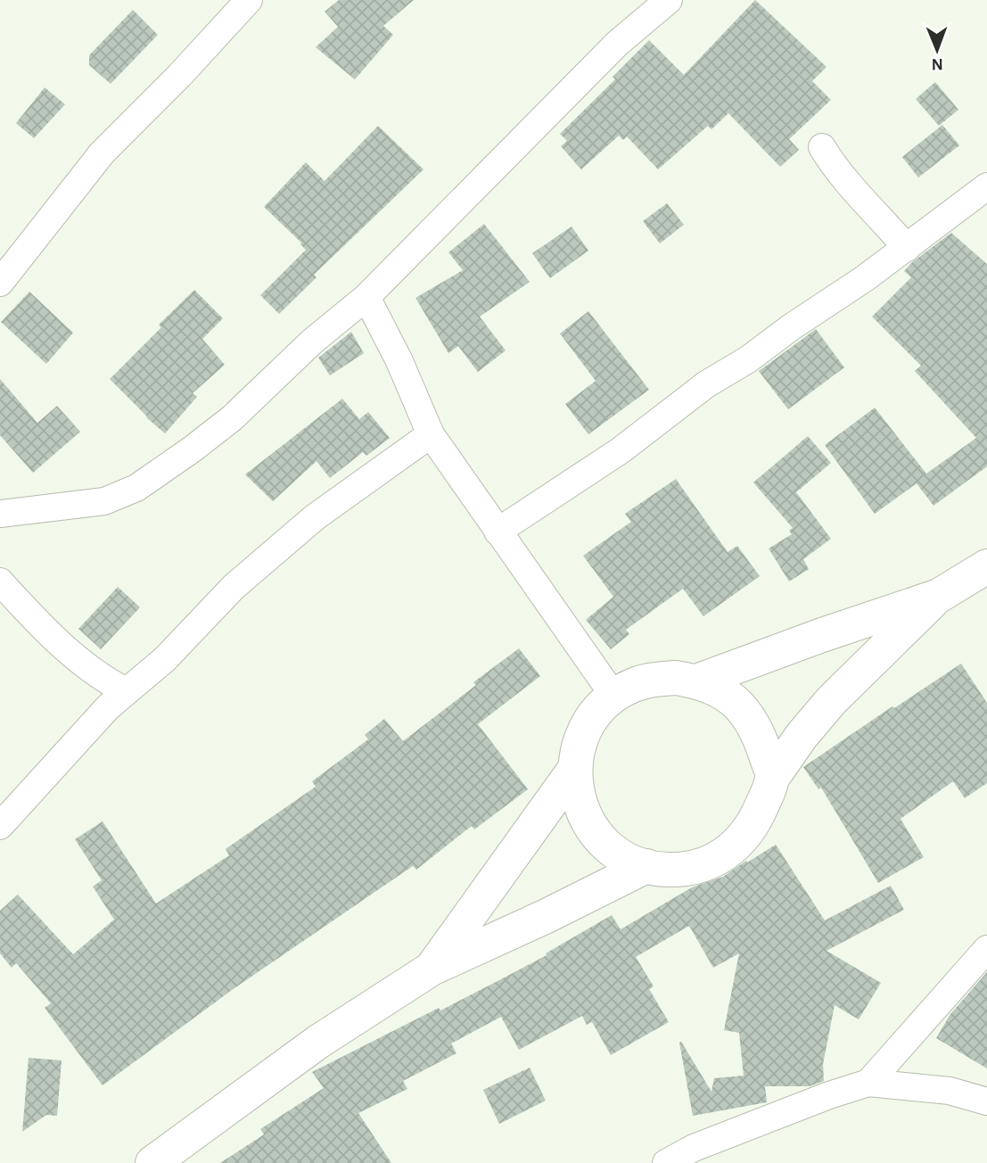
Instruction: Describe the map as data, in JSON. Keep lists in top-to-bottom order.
{
  "north": "bottom"
}
